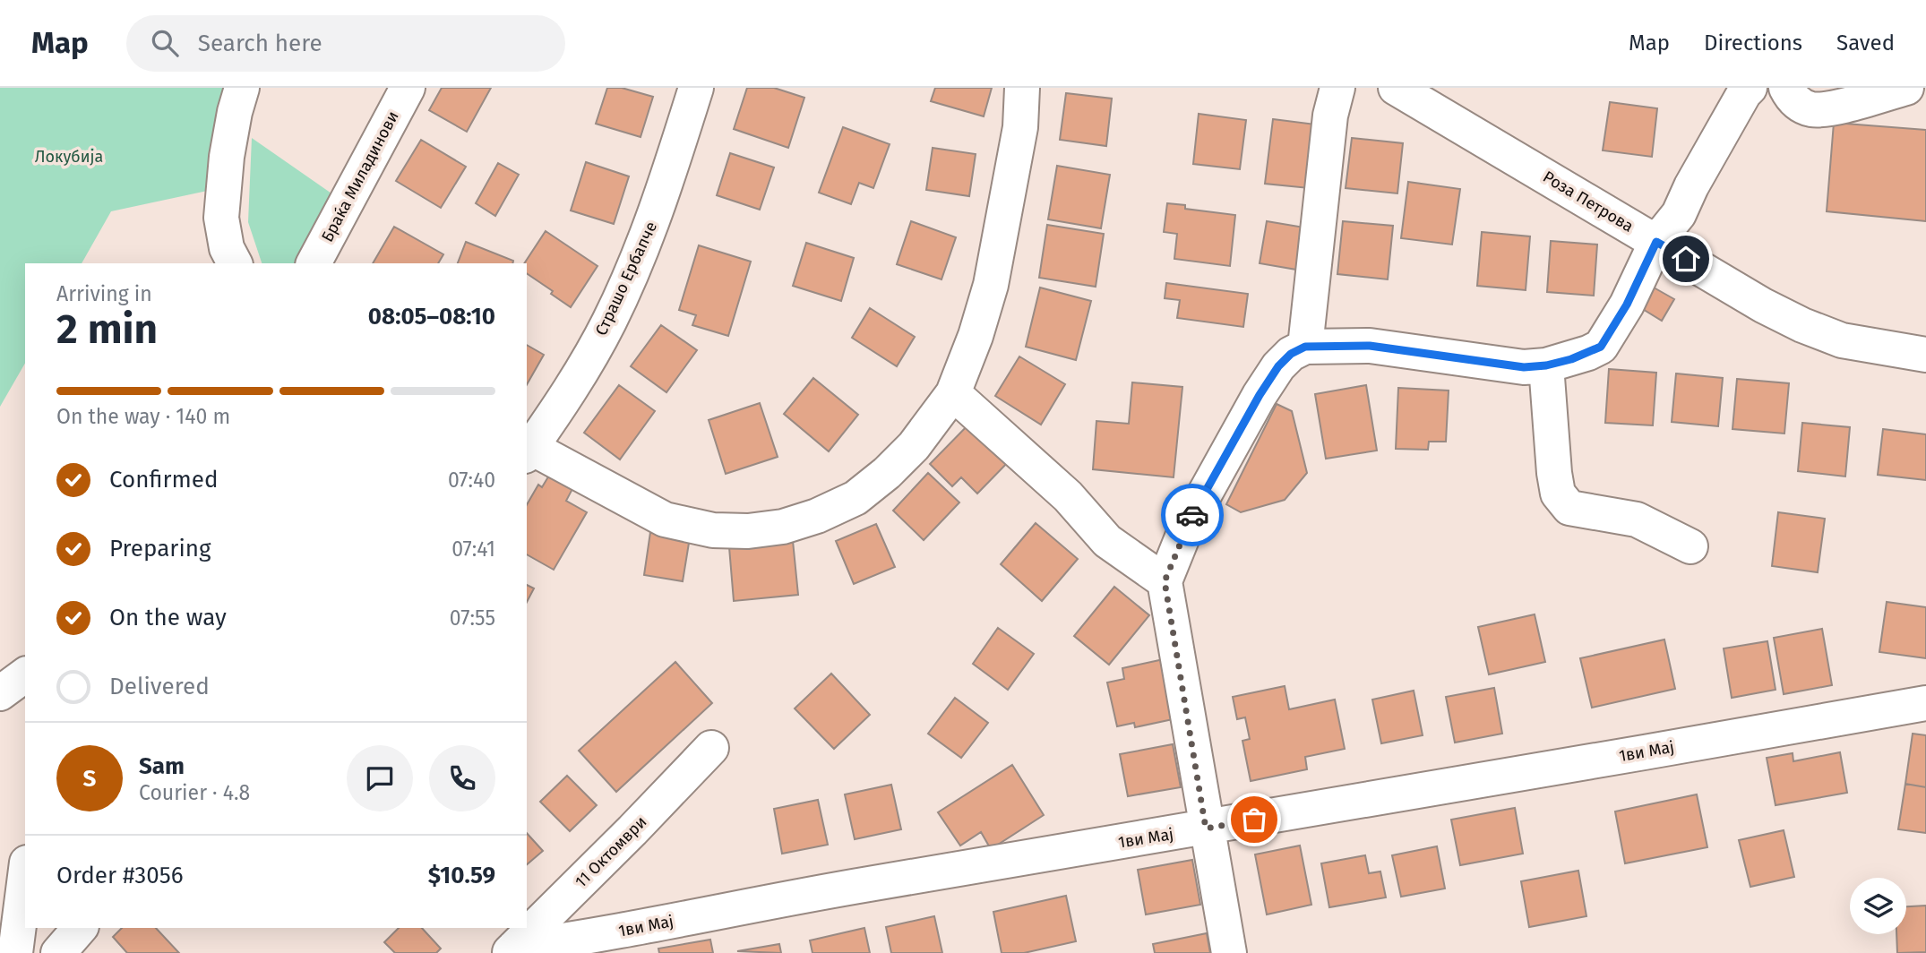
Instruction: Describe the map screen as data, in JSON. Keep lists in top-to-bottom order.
{
  "streets": {
    "street": [
      "Браќа Миладинови",
      "Роза Петрова",
      "Страшо Ербапче",
      "1ви Мај",
      "11 Октомври"
    ]
  },
  "crossings": [
    ["1ви Мај", "11 Октомври"]
  ],
  "parks": ["Локубија"],
  "page": {
    "header": "Map",
    "search": "Search here",
    "nav": ["Map", "Directions", "Saved"],
    "heading": ["2 min", "Arriving in", "08:05–08:10"],
    "panel": [
      "Sam",
      "Courier · 4.8",
      "Order #3056",
      "$10.59"
    ],
    "bar": "On the way · 140 m",
    "list": [
      ["Confirmed", "07:40"],
      ["Preparing", "07:41"],
      ["On the way", "07:55"],
      "Delivered"
    ],
    "round": "S"
  }
}
